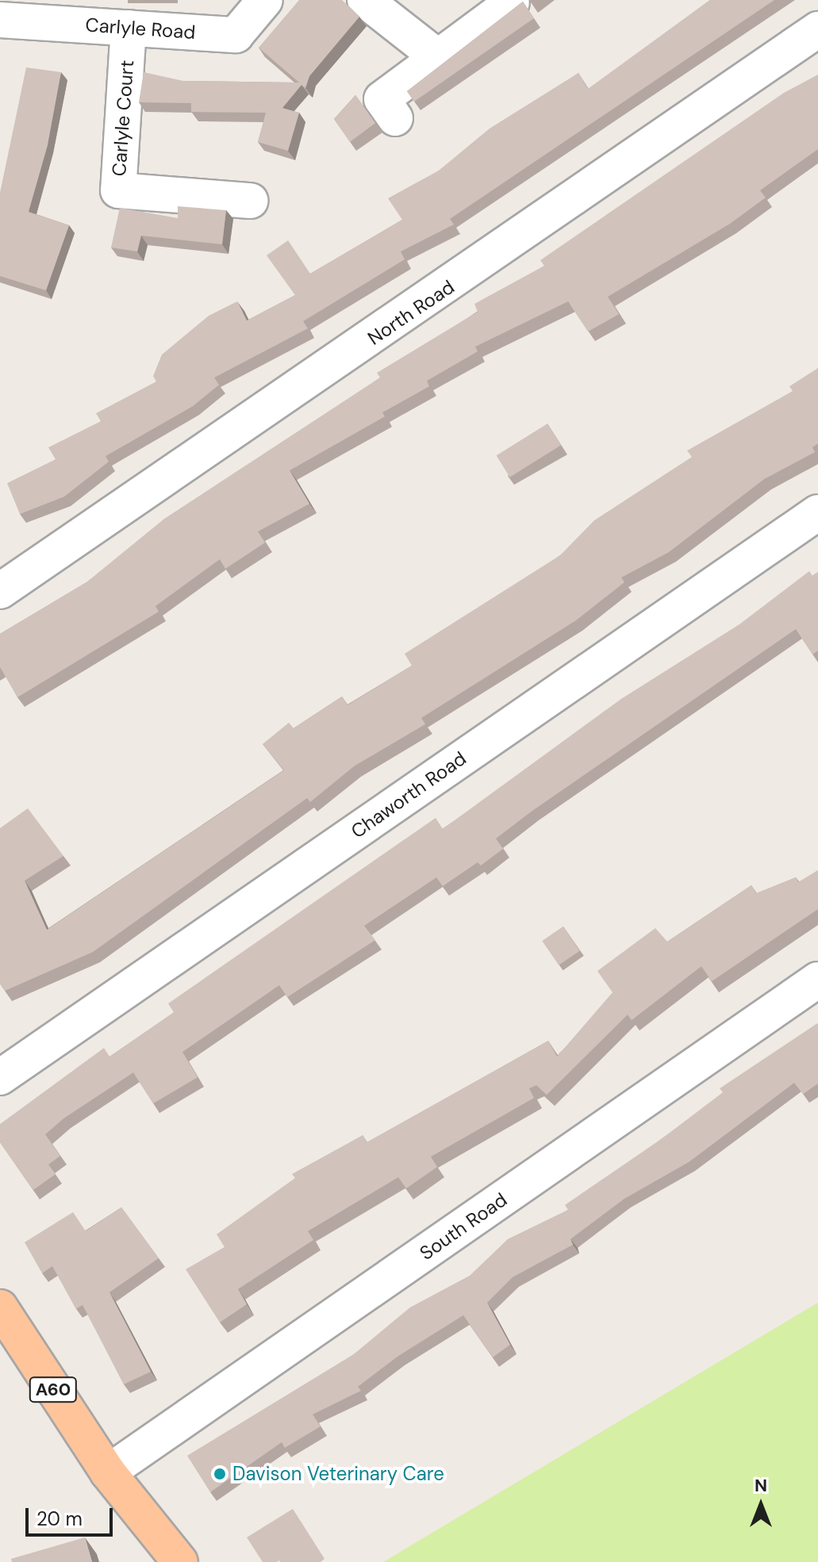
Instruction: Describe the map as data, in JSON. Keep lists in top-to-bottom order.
{
  "streets": {
    "main road": ["A60"],
    "street": [
      "Carlyle Road",
      "Carlyle Court",
      "North Road",
      "Chaworth Road",
      "South Road"
    ]
  },
  "crossings": [
    ["Carlyle Road", "Carlyle Court"],
    ["South Road", "A60"]
  ],
  "places": ["Davison Veterinary Care"],
  "scale_bar": "20 m",
  "north": "top"
}
